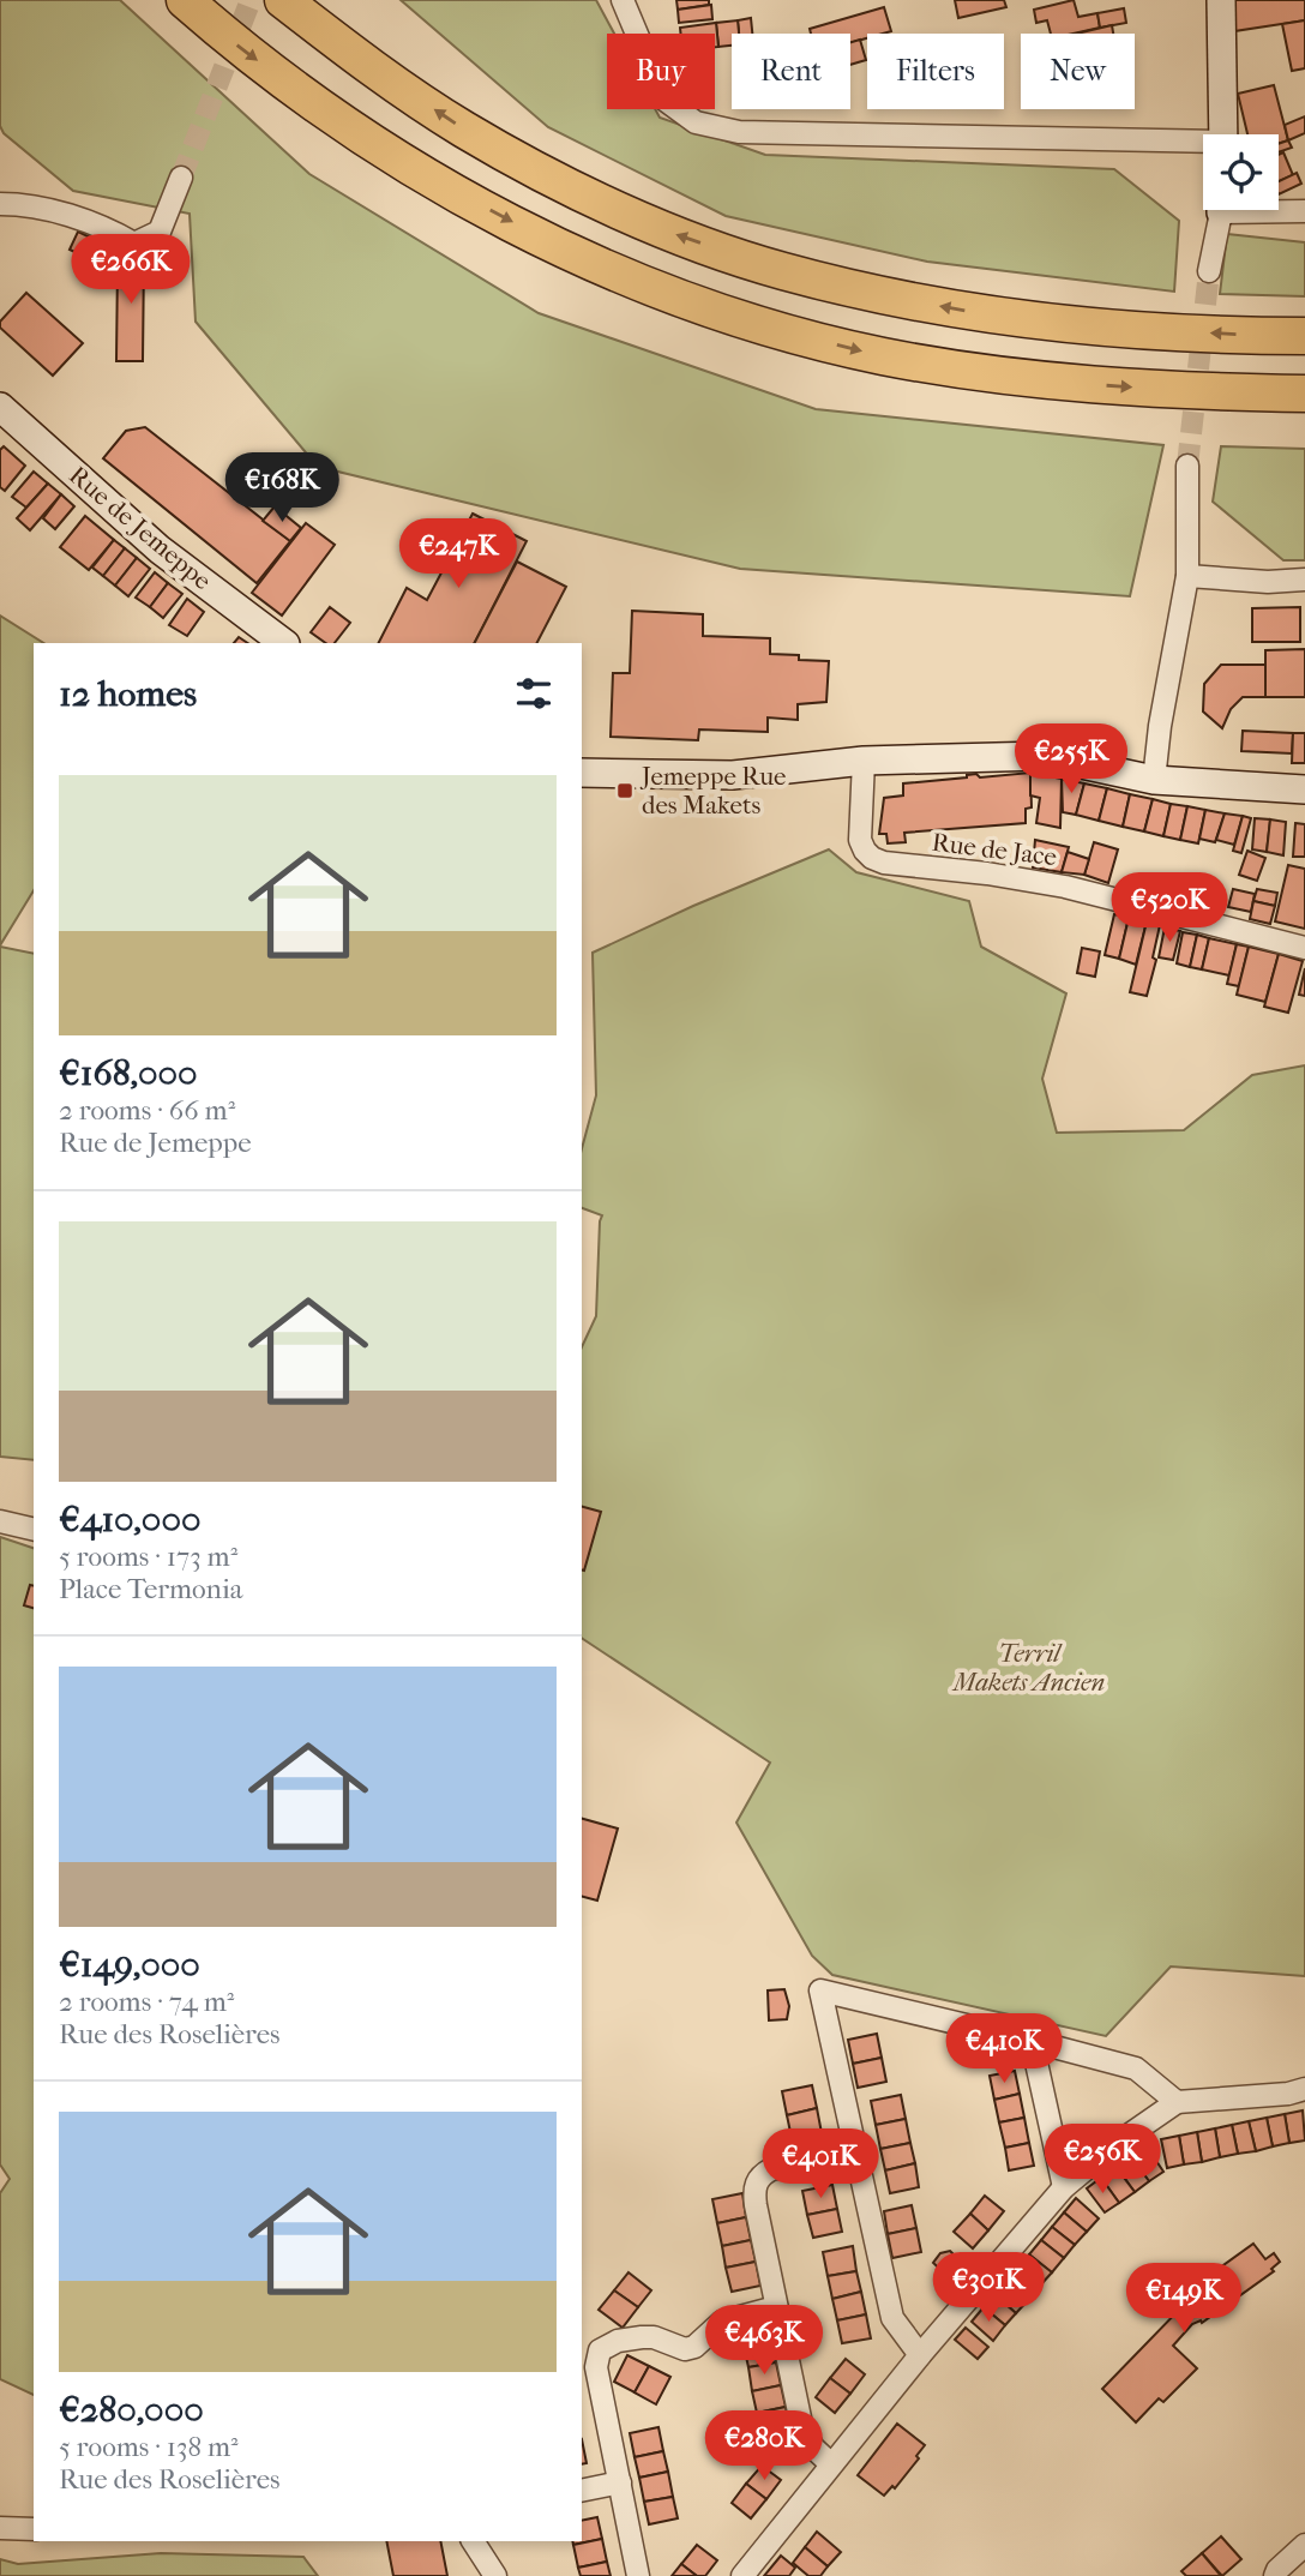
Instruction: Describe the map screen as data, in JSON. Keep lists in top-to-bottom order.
{
  "streets": {
    "street": ["Rue de Jemeppe", "Rue de Jace"]
  },
  "parks": ["Terril Makets Ancien"],
  "places": {
    "transit": ["Jemeppe Rue des Makets"]
  },
  "page": {
    "chip": [
      "Buy",
      "Rent",
      "Filters",
      "New"
    ],
    "price": [
      "€266K",
      "€168K",
      "€247K",
      "€255K",
      "€520K",
      "€410K",
      "€256K",
      "€401K",
      "€301K",
      "€149K",
      "€463K",
      "€280K"
    ],
    "heading": "12 homes",
    "list": [
      {
        "name": "€168,000",
        "note": "2 rooms · 66 m² · Rue de Jemeppe"
      },
      {
        "name": "€410,000",
        "note": "5 rooms · 173 m² · Place Termonia"
      },
      {
        "name": "€149,000",
        "note": "2 rooms · 74 m² · Rue des Roselières"
      },
      {
        "name": "€280,000",
        "note": "5 rooms · 138 m² · Rue des Roselières"
      }
    ]
  }
}
